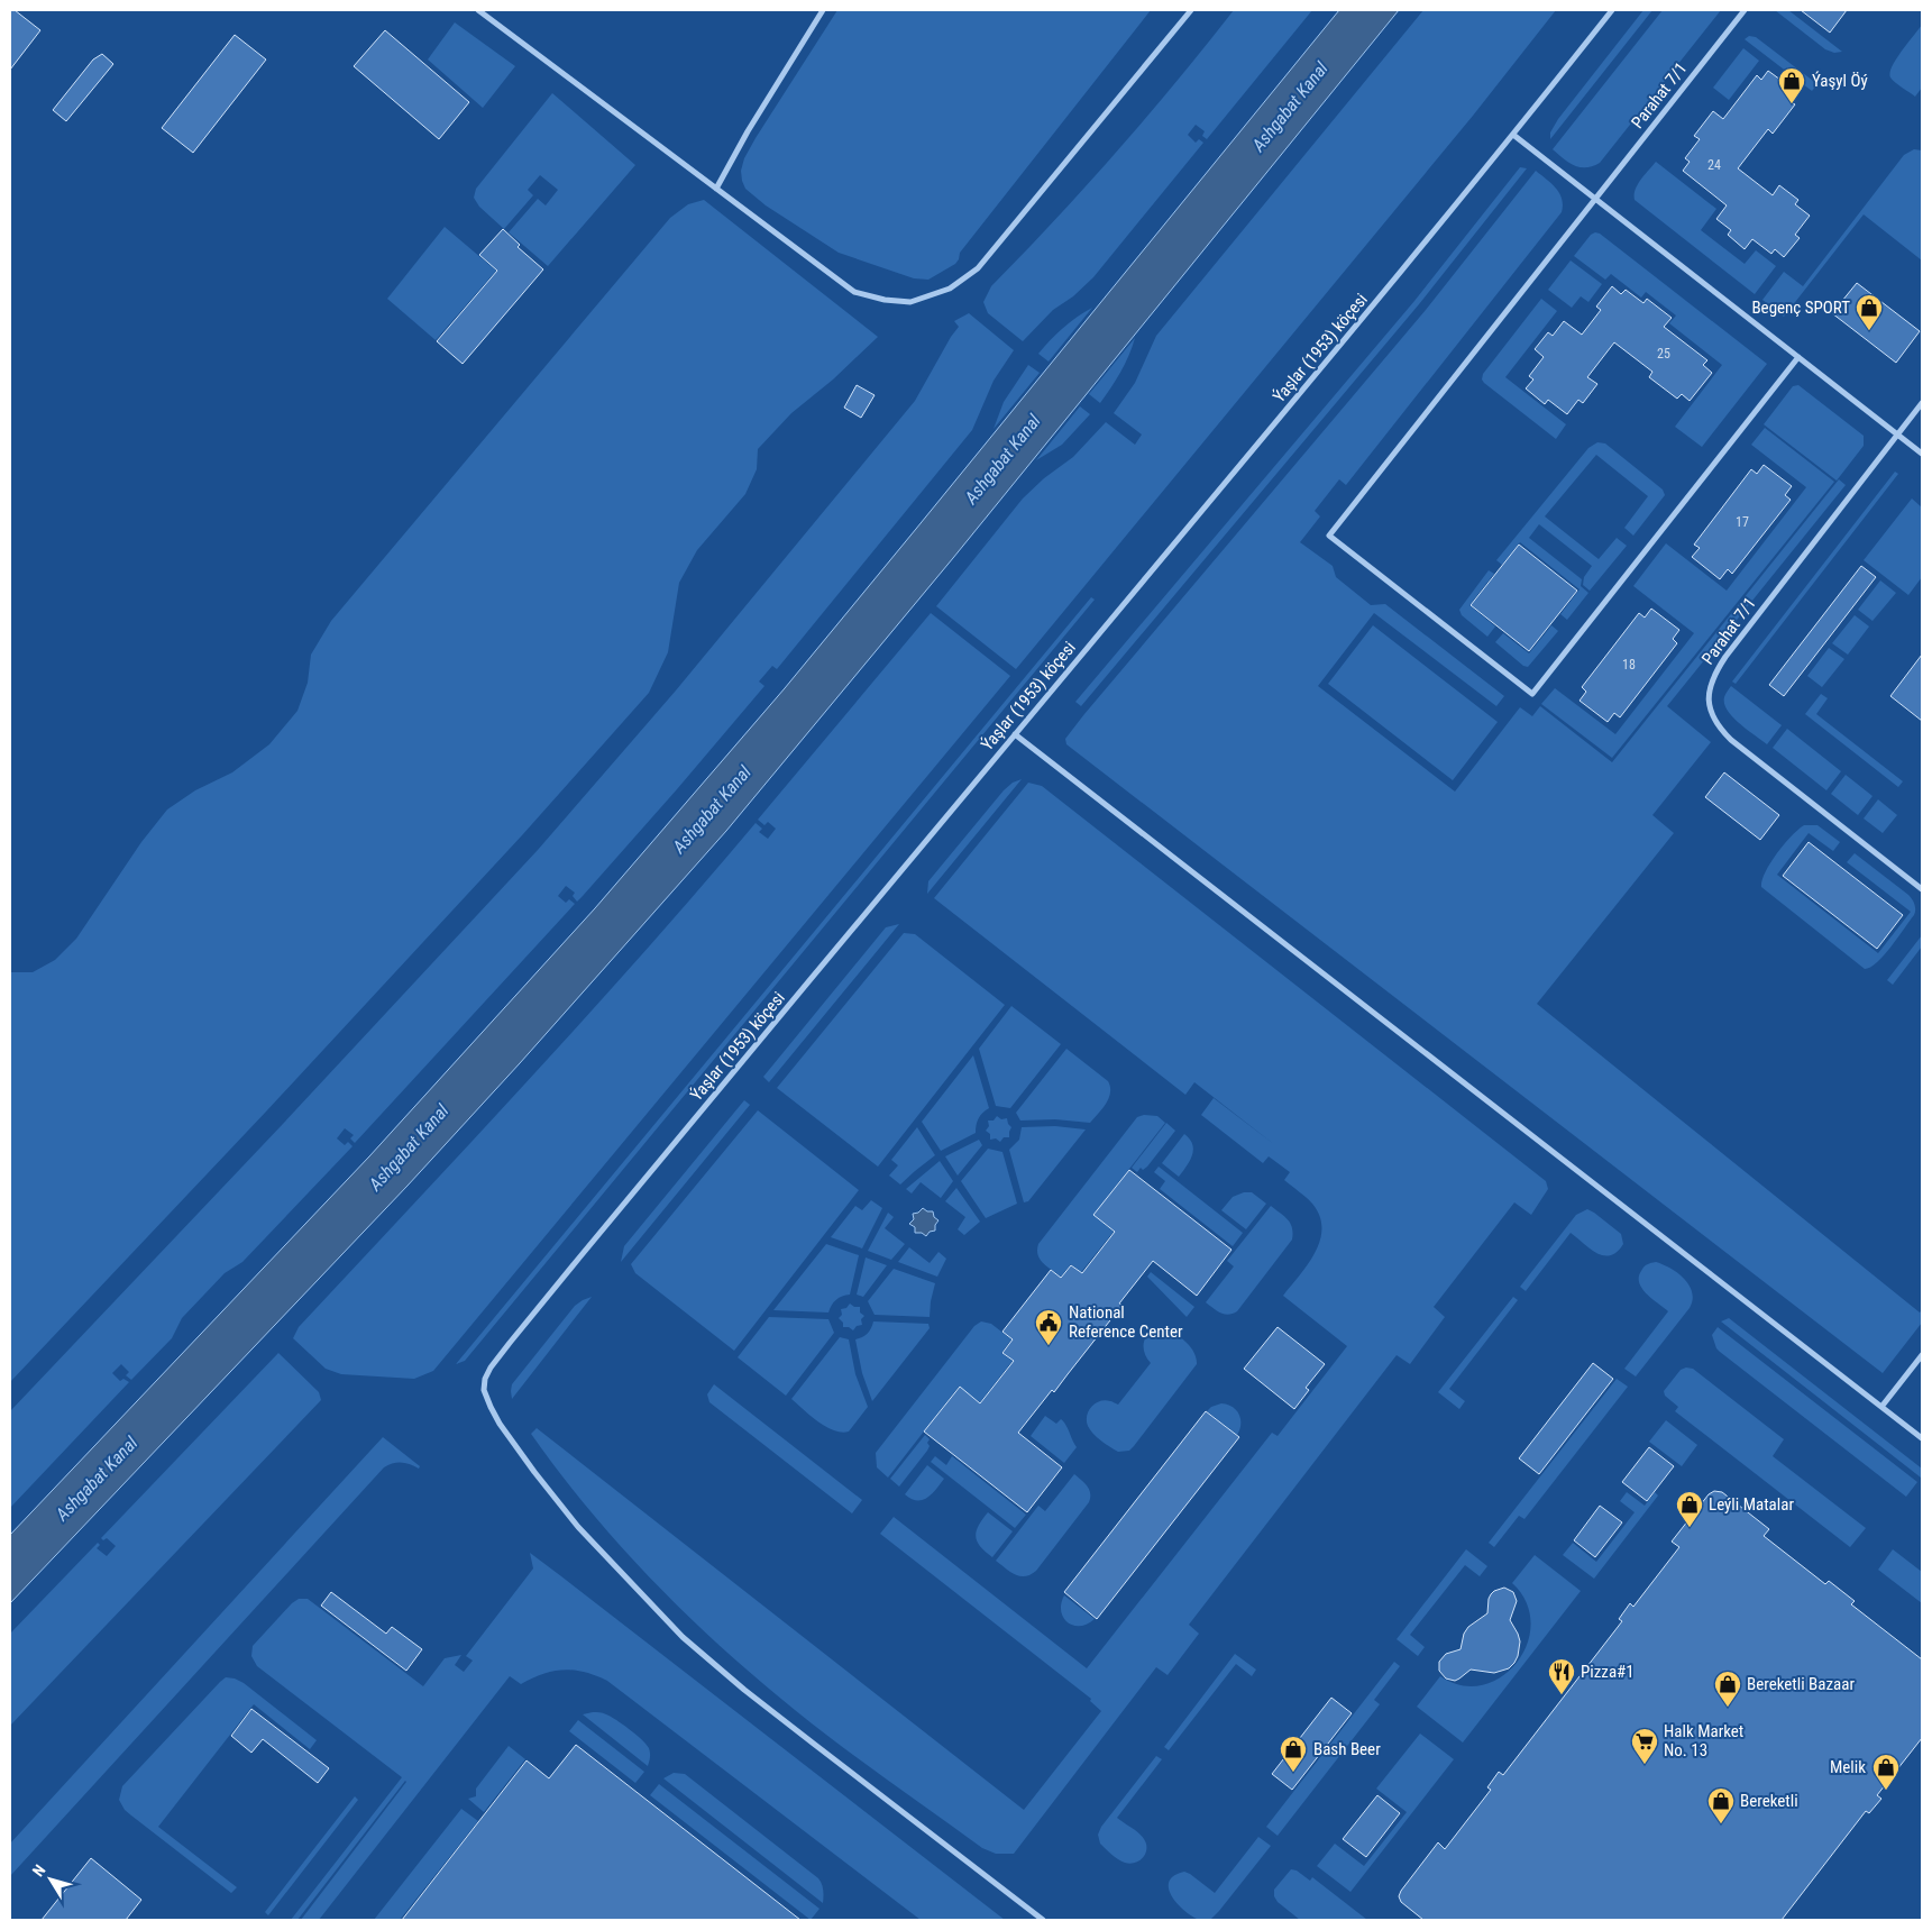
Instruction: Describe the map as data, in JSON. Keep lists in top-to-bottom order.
{
  "streets": {
    "street": ["Parahat 7/1", "Ýaşlar (1953) köçesi"]
  },
  "water": ["Ashgabat Kanal"],
  "places": {
    "shop": [
      "Ýaşyl Öý",
      "Begenç SPORT",
      "Leýli Matalar",
      "Bereketli Bazaar",
      "Bash Beer",
      "Melik",
      "Bereketli"
    ],
    "public building": ["National Reference Center"],
    "restaurant": ["Pizza#1"],
    "supermarket": ["Halk Market No. 13"]
  },
  "house_numbers": [
    "24",
    "25",
    "17",
    "18"
  ],
  "north": "top left"
}
